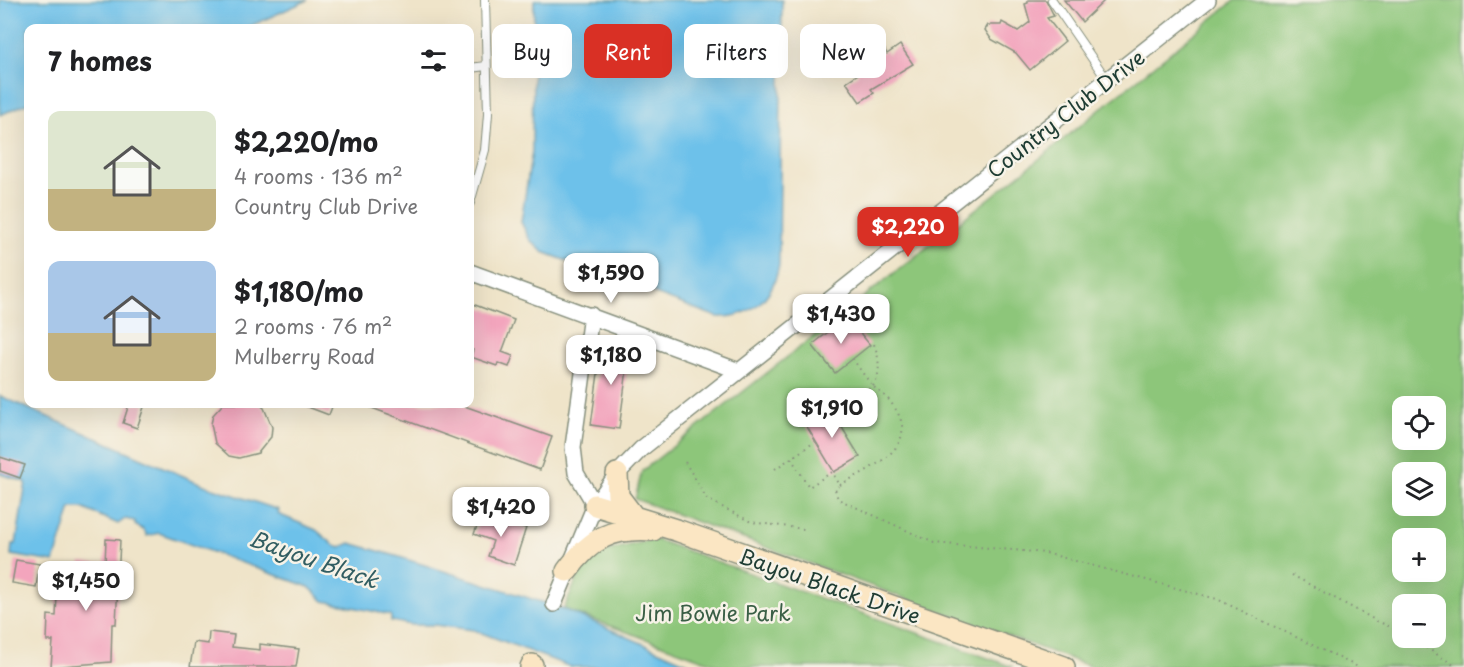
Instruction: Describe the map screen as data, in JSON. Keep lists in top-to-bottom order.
{
  "streets": {
    "street": ["Country Club Drive", "Bayou Black Drive"]
  },
  "crossings": [
    ["Country Club Drive", "Bayou Black Drive"]
  ],
  "water": ["Bayou Black"],
  "parks": ["Jim Bowie Park"],
  "page": {
    "chip": [
      "Buy",
      "Rent",
      "Filters",
      "New"
    ],
    "heading": "7 homes",
    "list": [
      {
        "name": "$2,220/mo",
        "note": "4 rooms · 136 m² · Country Club Drive"
      },
      {
        "name": "$1,180/mo",
        "note": "2 rooms · 76 m² · Mulberry Road"
      }
    ],
    "price": [
      "$2,220",
      "$1,590",
      "$1,430",
      "$1,180",
      "$1,910",
      "$1,420",
      "$1,450"
    ],
    "map_buttons": ["+", "−"]
  }
}
